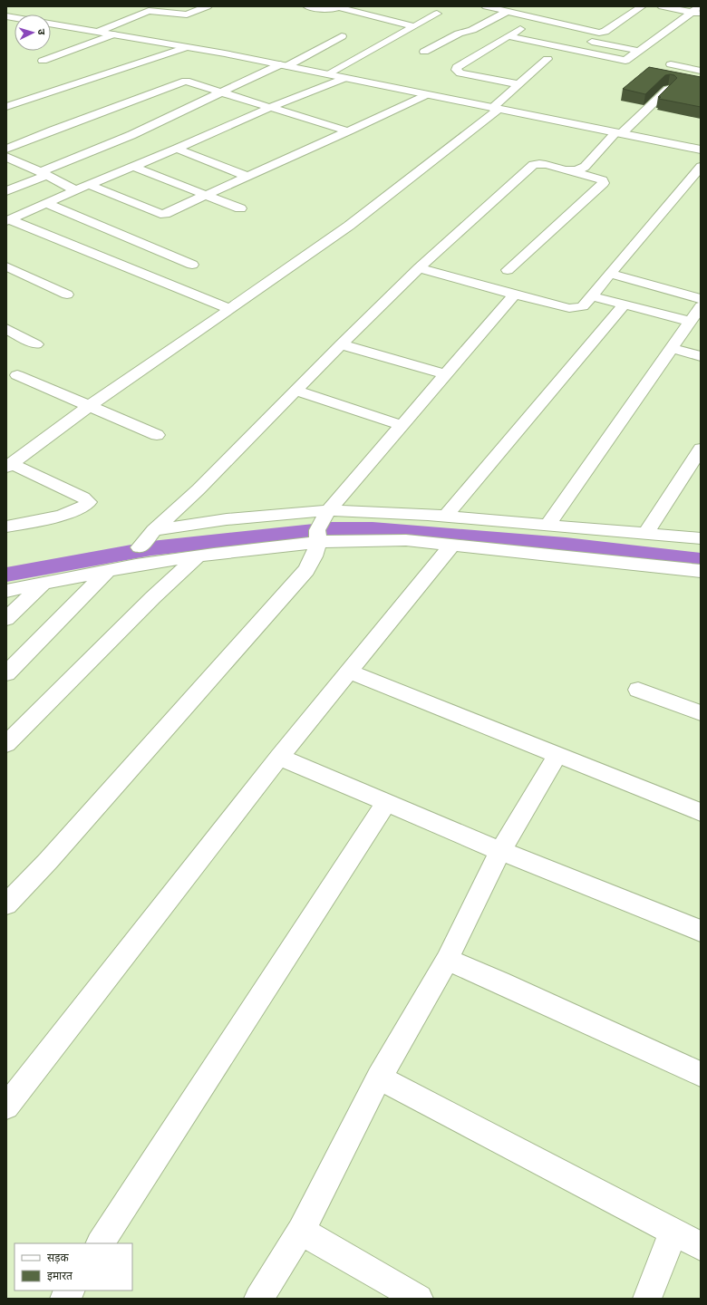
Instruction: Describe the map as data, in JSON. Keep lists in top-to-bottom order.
{
  "legend": ["सड़क", "इमारत"],
  "north": "right"
}
